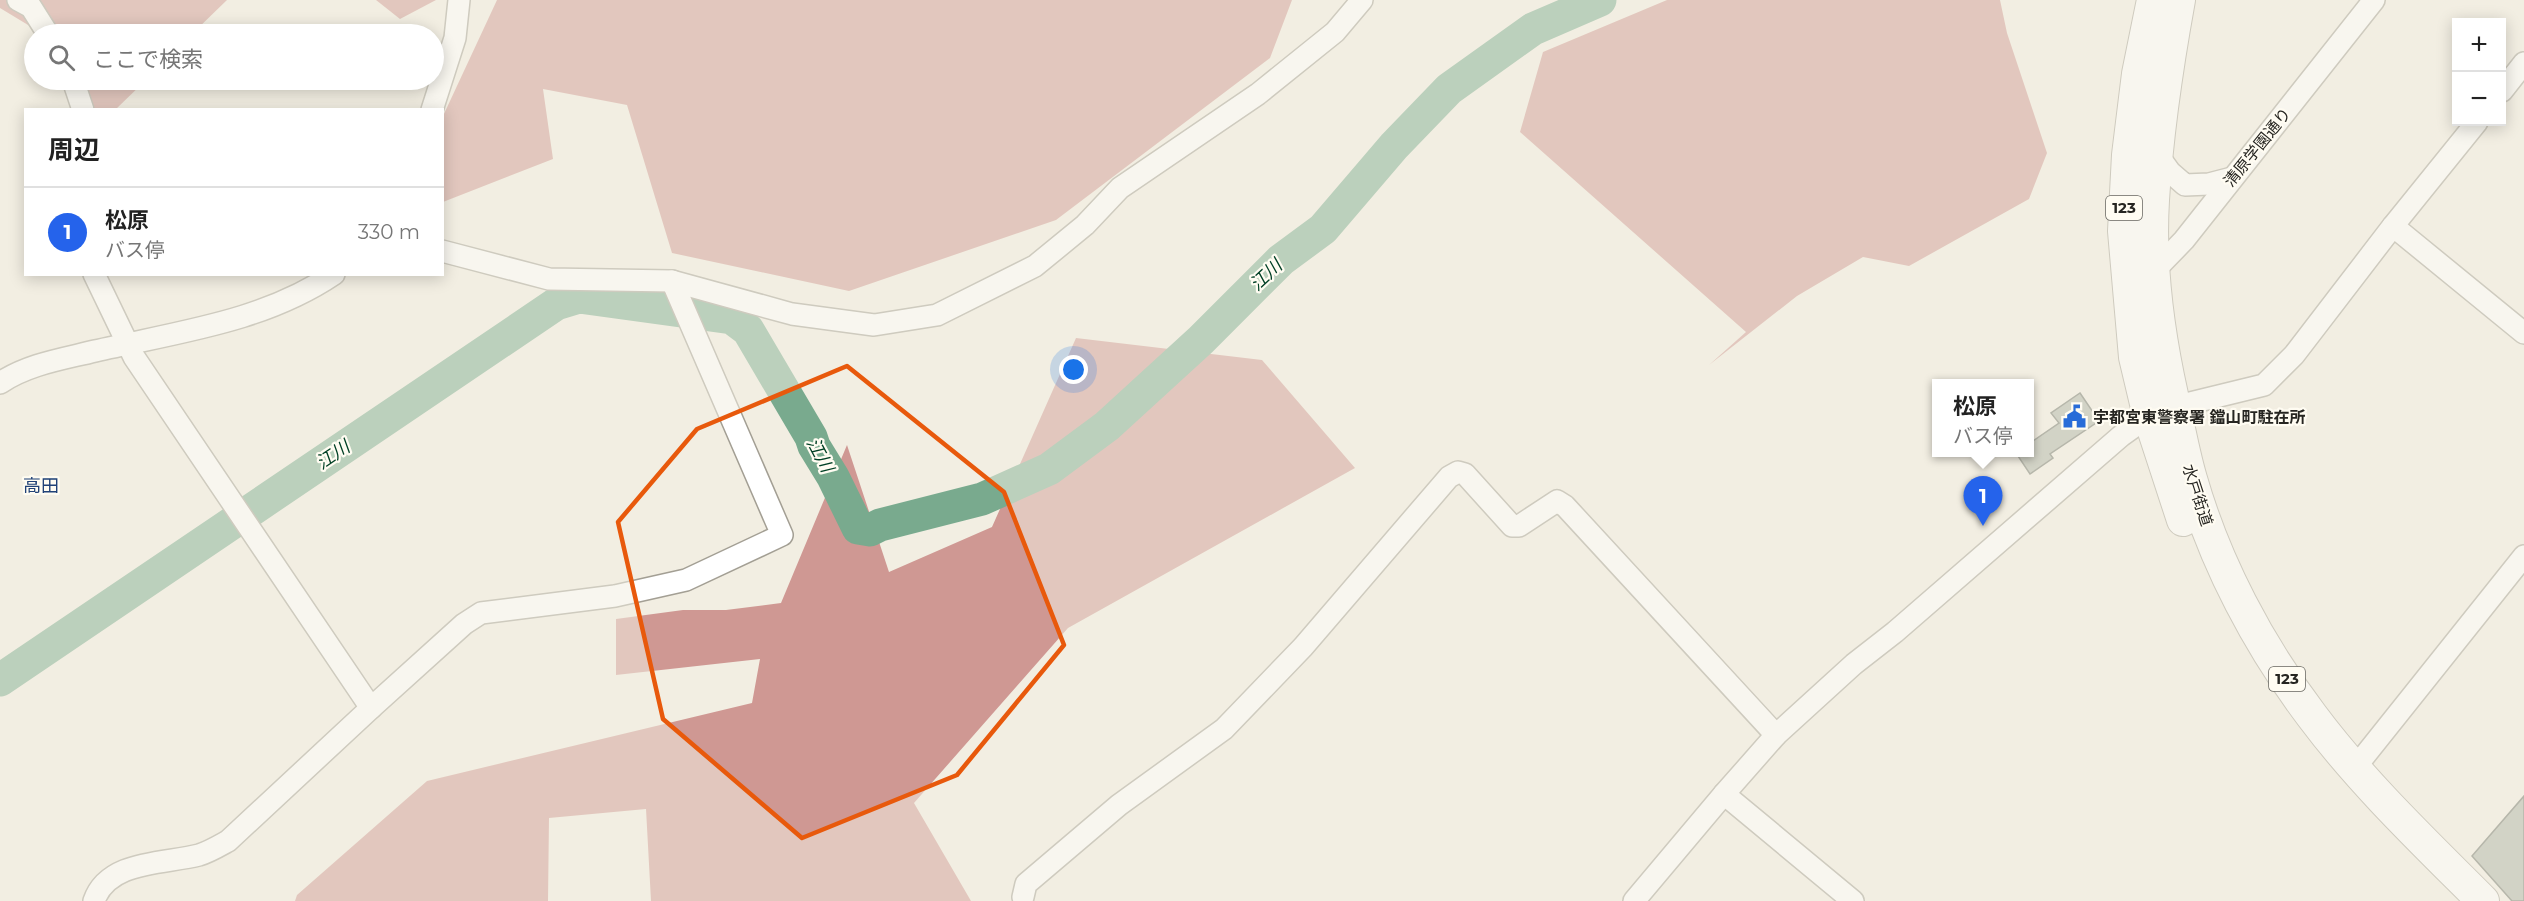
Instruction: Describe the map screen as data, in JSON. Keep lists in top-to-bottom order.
{
  "streets": {
    "highway": ["123", "水戸街道"],
    "street": ["清原学園通り"]
  },
  "crossings": [
    ["清原学園通り", "水戸街道"]
  ],
  "districts": ["高田"],
  "water": ["江川"],
  "places": {
    "public building": ["宇都宮東警察署 鐺山町駐在所"]
  },
  "page": {
    "map_buttons": ["+", "−"],
    "search": "ここで検索",
    "heading": "周辺",
    "list": [
      {
        "mark": "1",
        "name": "松原",
        "note": "バス停",
        "value": "330 m"
      }
    ],
    "popup": ["松原", "バス停"],
    "pins": "1"
  }
}
